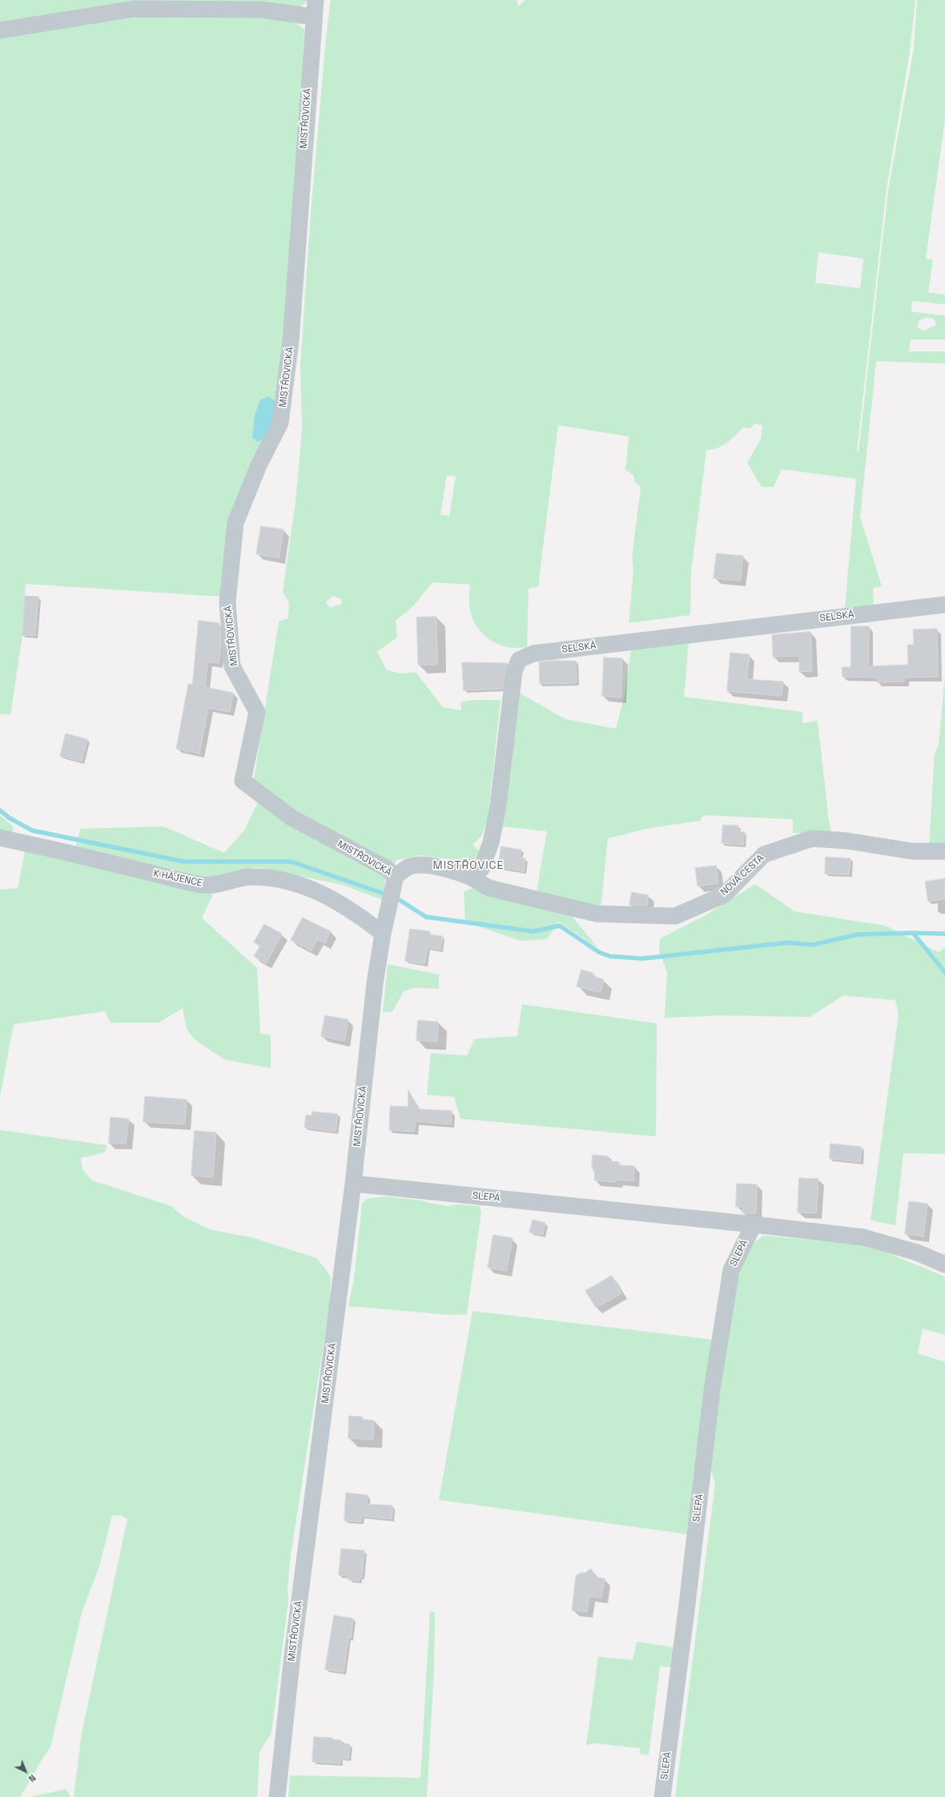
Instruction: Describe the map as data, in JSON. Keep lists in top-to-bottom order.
{
  "streets": {
    "street": [
      "MISTŘOVICKÁ",
      "SELSKÁ",
      "NOVÁ CESTA",
      "K HÁJENCE",
      "SLEPÁ"
    ]
  },
  "crossings": [
    ["MISTŘOVICKÁ", "K HÁJENCE"],
    ["MISTŘOVICKÁ", "SLEPÁ"],
    ["SELSKÁ", "NOVÁ CESTA"]
  ],
  "districts": ["MISTŘOVICE"],
  "north": "bottom right"
}
